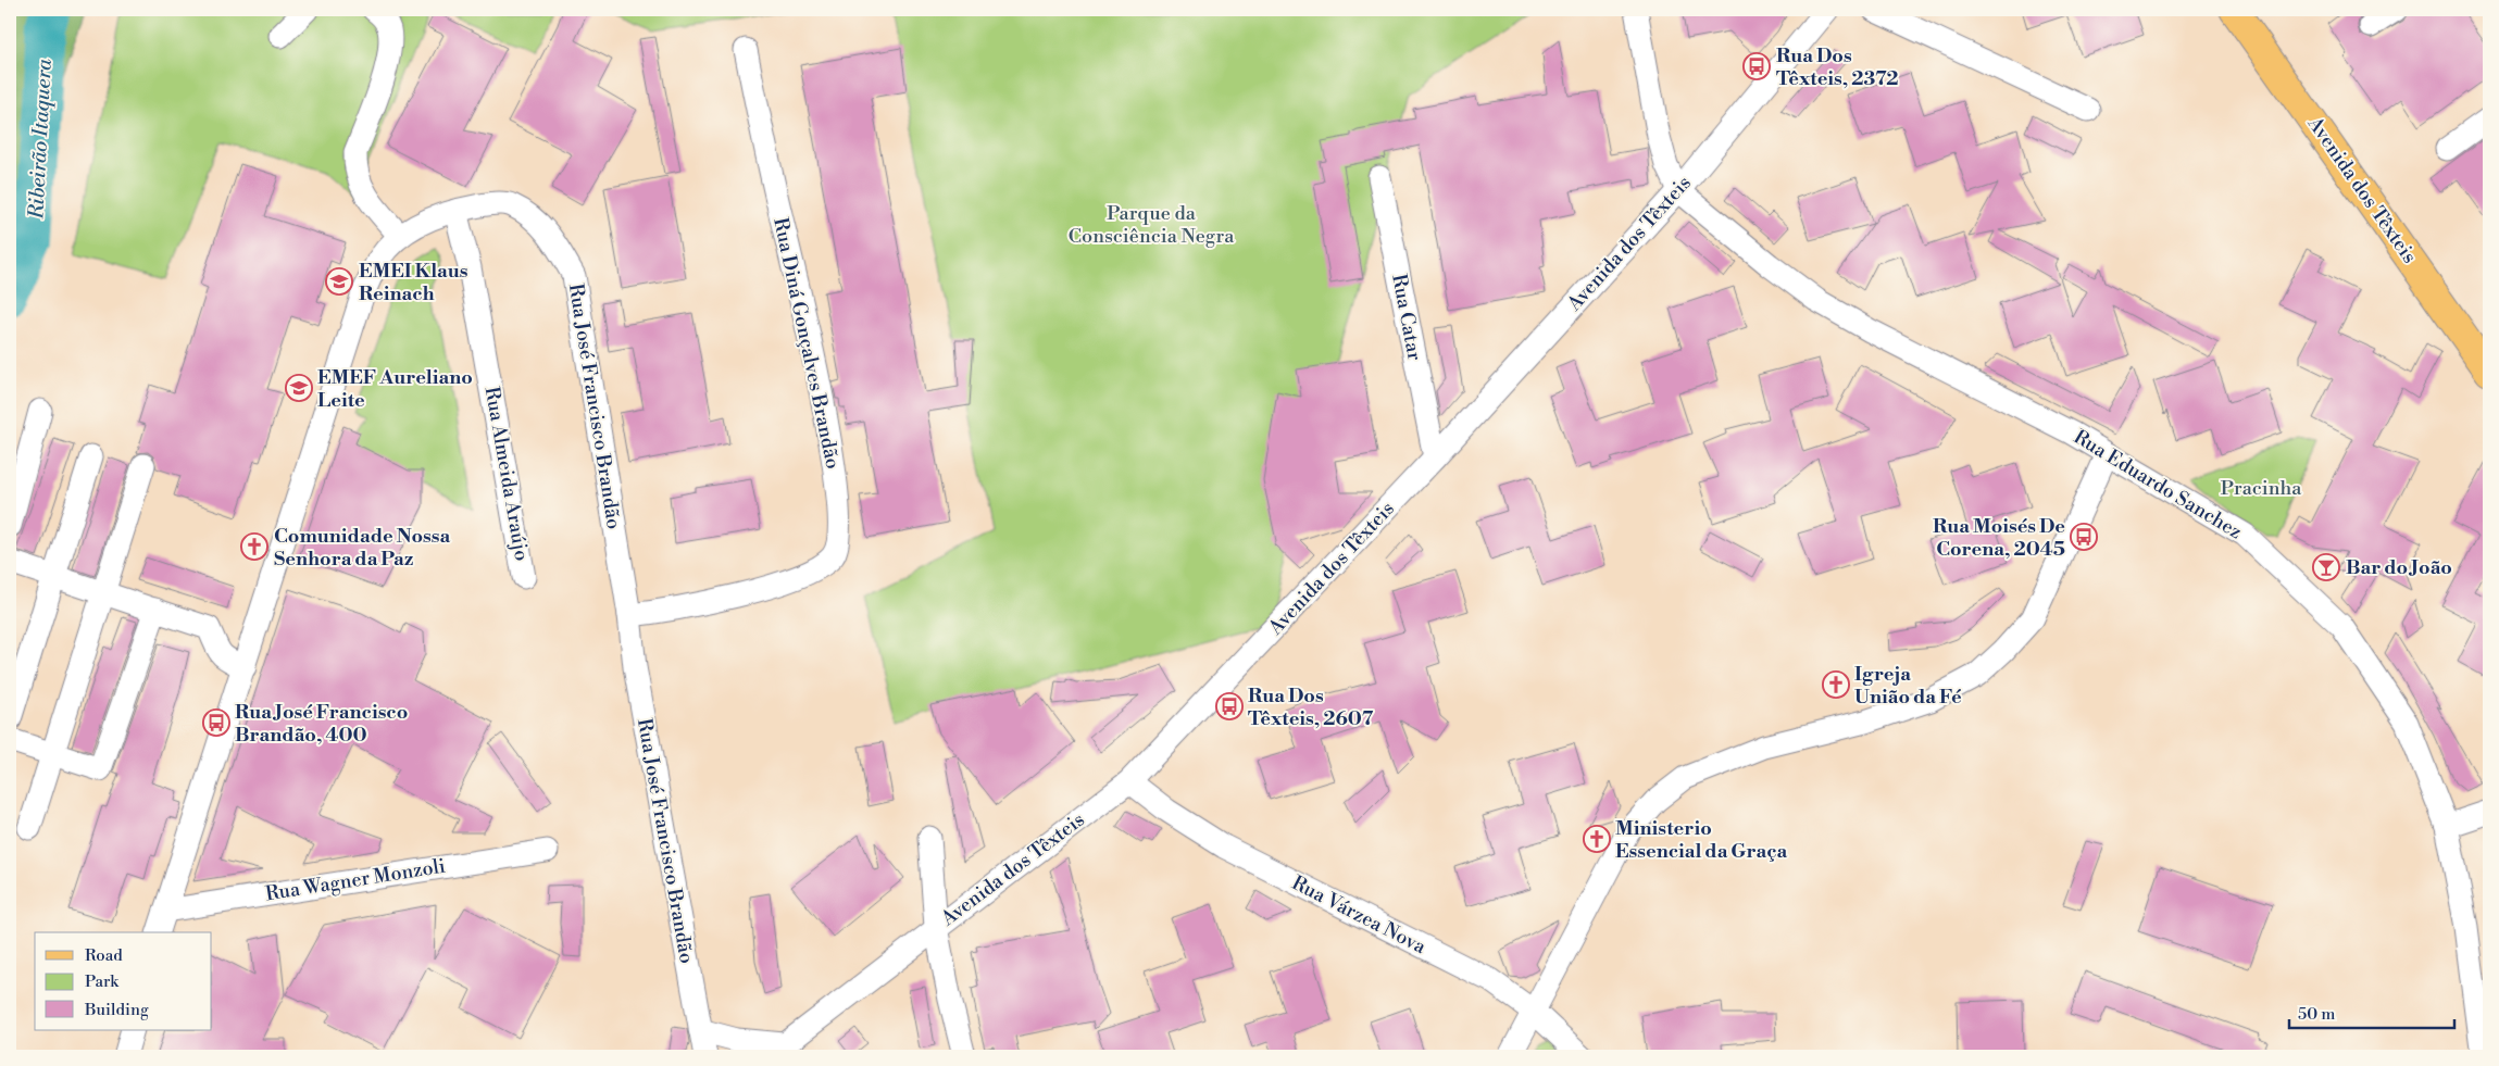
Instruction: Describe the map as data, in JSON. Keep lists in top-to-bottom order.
{
  "streets": {
    "main road": ["Avenida dos Têxteis"],
    "street": [
      "Rua Catar",
      "Rua Diná Gonçalves Brandão",
      "Rua José Francisco Brandão",
      "Rua Almeida Araújo",
      "Rua Eduardo Sanchez",
      "Rua Wagner Monzoli",
      "Rua Várzea Nova"
    ]
  },
  "crossings": [
    ["Avenida dos Têxteis", "Rua Catar"],
    ["Avenida dos Têxteis", "Rua Eduardo Sanchez"],
    ["Avenida dos Têxteis", "Rua Várzea Nova"],
    ["Rua Diná Gonçalves Brandão", "Rua José Francisco Brandão"],
    ["Rua José Francisco Brandão", "Rua Almeida Araújo"],
    ["Rua José Francisco Brandão", "Rua Wagner Monzoli"]
  ],
  "water": ["Ribeirão Itaquera"],
  "parks": ["Parque da Consciência Negra", "Pracinha"],
  "places": {
    "bus stop": [
      "Rua Dos Têxteis, 2372",
      "Rua Moisés De Corena, 2045",
      "Rua Dos Têxteis, 2607",
      "Rua José Francisco Brandão, 400"
    ],
    "school or university": ["EMEI Klaus Reinach", "EMEF Aureliano Leite"],
    "church": ["Comunidade Nossa Senhora da Paz", "Igreja União da Fé", "Ministerio Essencial da Graça"],
    "bar": ["Bar do João"]
  },
  "legend": ["Road", "Park", "Building"],
  "scale_bar": "50 m"
}
